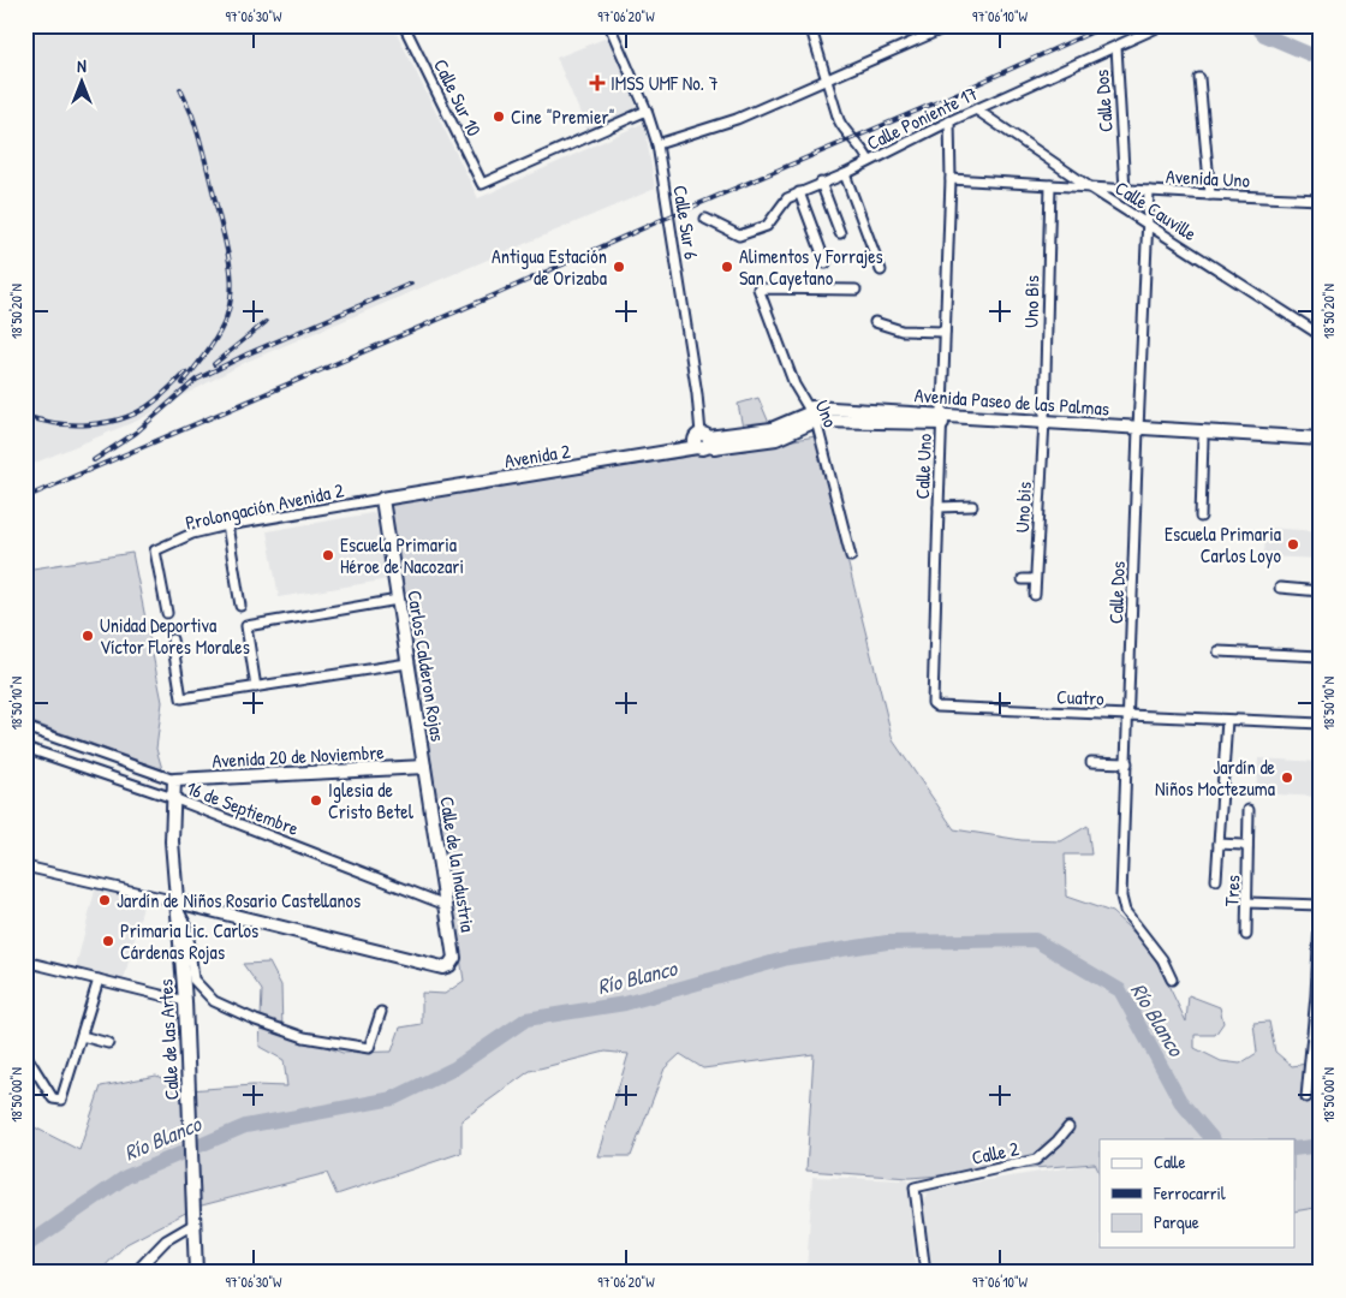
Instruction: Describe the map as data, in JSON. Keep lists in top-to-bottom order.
{
  "streets": {
    "street": [
      "Calle Sur 10",
      "Calle Dos",
      "Calle Poniente 17",
      "Avenida Uno",
      "Calle Cauville",
      "Calle Sur 6",
      "Uno Bis",
      "Avenida Paseo de las Palmas",
      "Uno",
      "Avenida 2",
      "Calle Uno",
      "Prolongación Avenida 2",
      "Uno bis",
      "Carlos Calderon Rojas",
      "Cuatro",
      "Avenida 20 de Noviembre",
      "16 de Septiembre",
      "Calle de la Industria",
      "Tres",
      "Calle de las Artes",
      "Calle 2"
    ]
  },
  "crossings": [
    ["Calle Sur 10", "Calle Sur 6"],
    ["Calle Dos", "Calle Poniente 17"],
    ["Calle Dos", "Avenida Uno"],
    ["Calle Dos", "Calle Cauville"],
    ["Calle Dos", "Avenida Paseo de las Palmas"],
    ["Calle Dos", "Cuatro"],
    ["Calle Poniente 17", "Calle Cauville"],
    ["Calle Poniente 17", "Calle Uno"],
    ["Avenida Uno", "Calle Cauville"],
    ["Avenida Uno", "Uno Bis"],
    ["Avenida Uno", "Calle Uno"],
    ["Calle Sur 6", "Avenida Paseo de las Palmas"],
    ["Calle Sur 6", "Avenida 2"],
    ["Uno Bis", "Avenida Paseo de las Palmas"],
    ["Uno Bis", "Uno bis"],
    ["Avenida Paseo de las Palmas", "Uno"],
    ["Avenida Paseo de las Palmas", "Avenida 2"],
    ["Avenida Paseo de las Palmas", "Calle Uno"],
    ["Avenida Paseo de las Palmas", "Uno bis"],
    ["Avenida 2", "Prolongación Avenida 2"],
    ["Avenida 2", "Carlos Calderon Rojas"],
    ["Calle Uno", "Cuatro"],
    ["Prolongación Avenida 2", "Carlos Calderon Rojas"],
    ["Carlos Calderon Rojas", "Avenida 20 de Noviembre"],
    ["Carlos Calderon Rojas", "Calle de la Industria"],
    ["Avenida 20 de Noviembre", "Calle de la Industria"],
    ["Avenida 20 de Noviembre", "Calle de las Artes"],
    ["16 de Septiembre", "Calle de la Industria"],
    ["16 de Septiembre", "Calle de las Artes"],
    ["Calle de la Industria", "Calle de las Artes"]
  ],
  "water": ["Río Blanco"],
  "places": {
    "health": ["IMSS UMF No. 7"],
    "other": [
      "Cine \"Premier\"",
      "Antigua Estación de Orizaba",
      "Alimentos y Forrajes San Cayetano",
      "Escuela Primaria Carlos Loyo",
      "Escuela Primaria Héroe de Nacozari",
      "Unidad Deportiva Víctor Flores Morales",
      "Jardín de Niños Moctezuma",
      "Iglesia de Cristo Betel",
      "Jardín de Niños Rosario Castellanos",
      "Primaria Lic. Carlos Cárdenas Rojas"
    ]
  },
  "legend": ["Calle", "Ferrocarril", "Parque"],
  "north": "top",
  "coordinates": [
    "97°06'30\"W",
    "97°06'20\"W",
    "97°06'10\"W",
    "18°50'20\"N",
    "18°50'10\"N",
    "18°50'00\"N"
  ]
}
